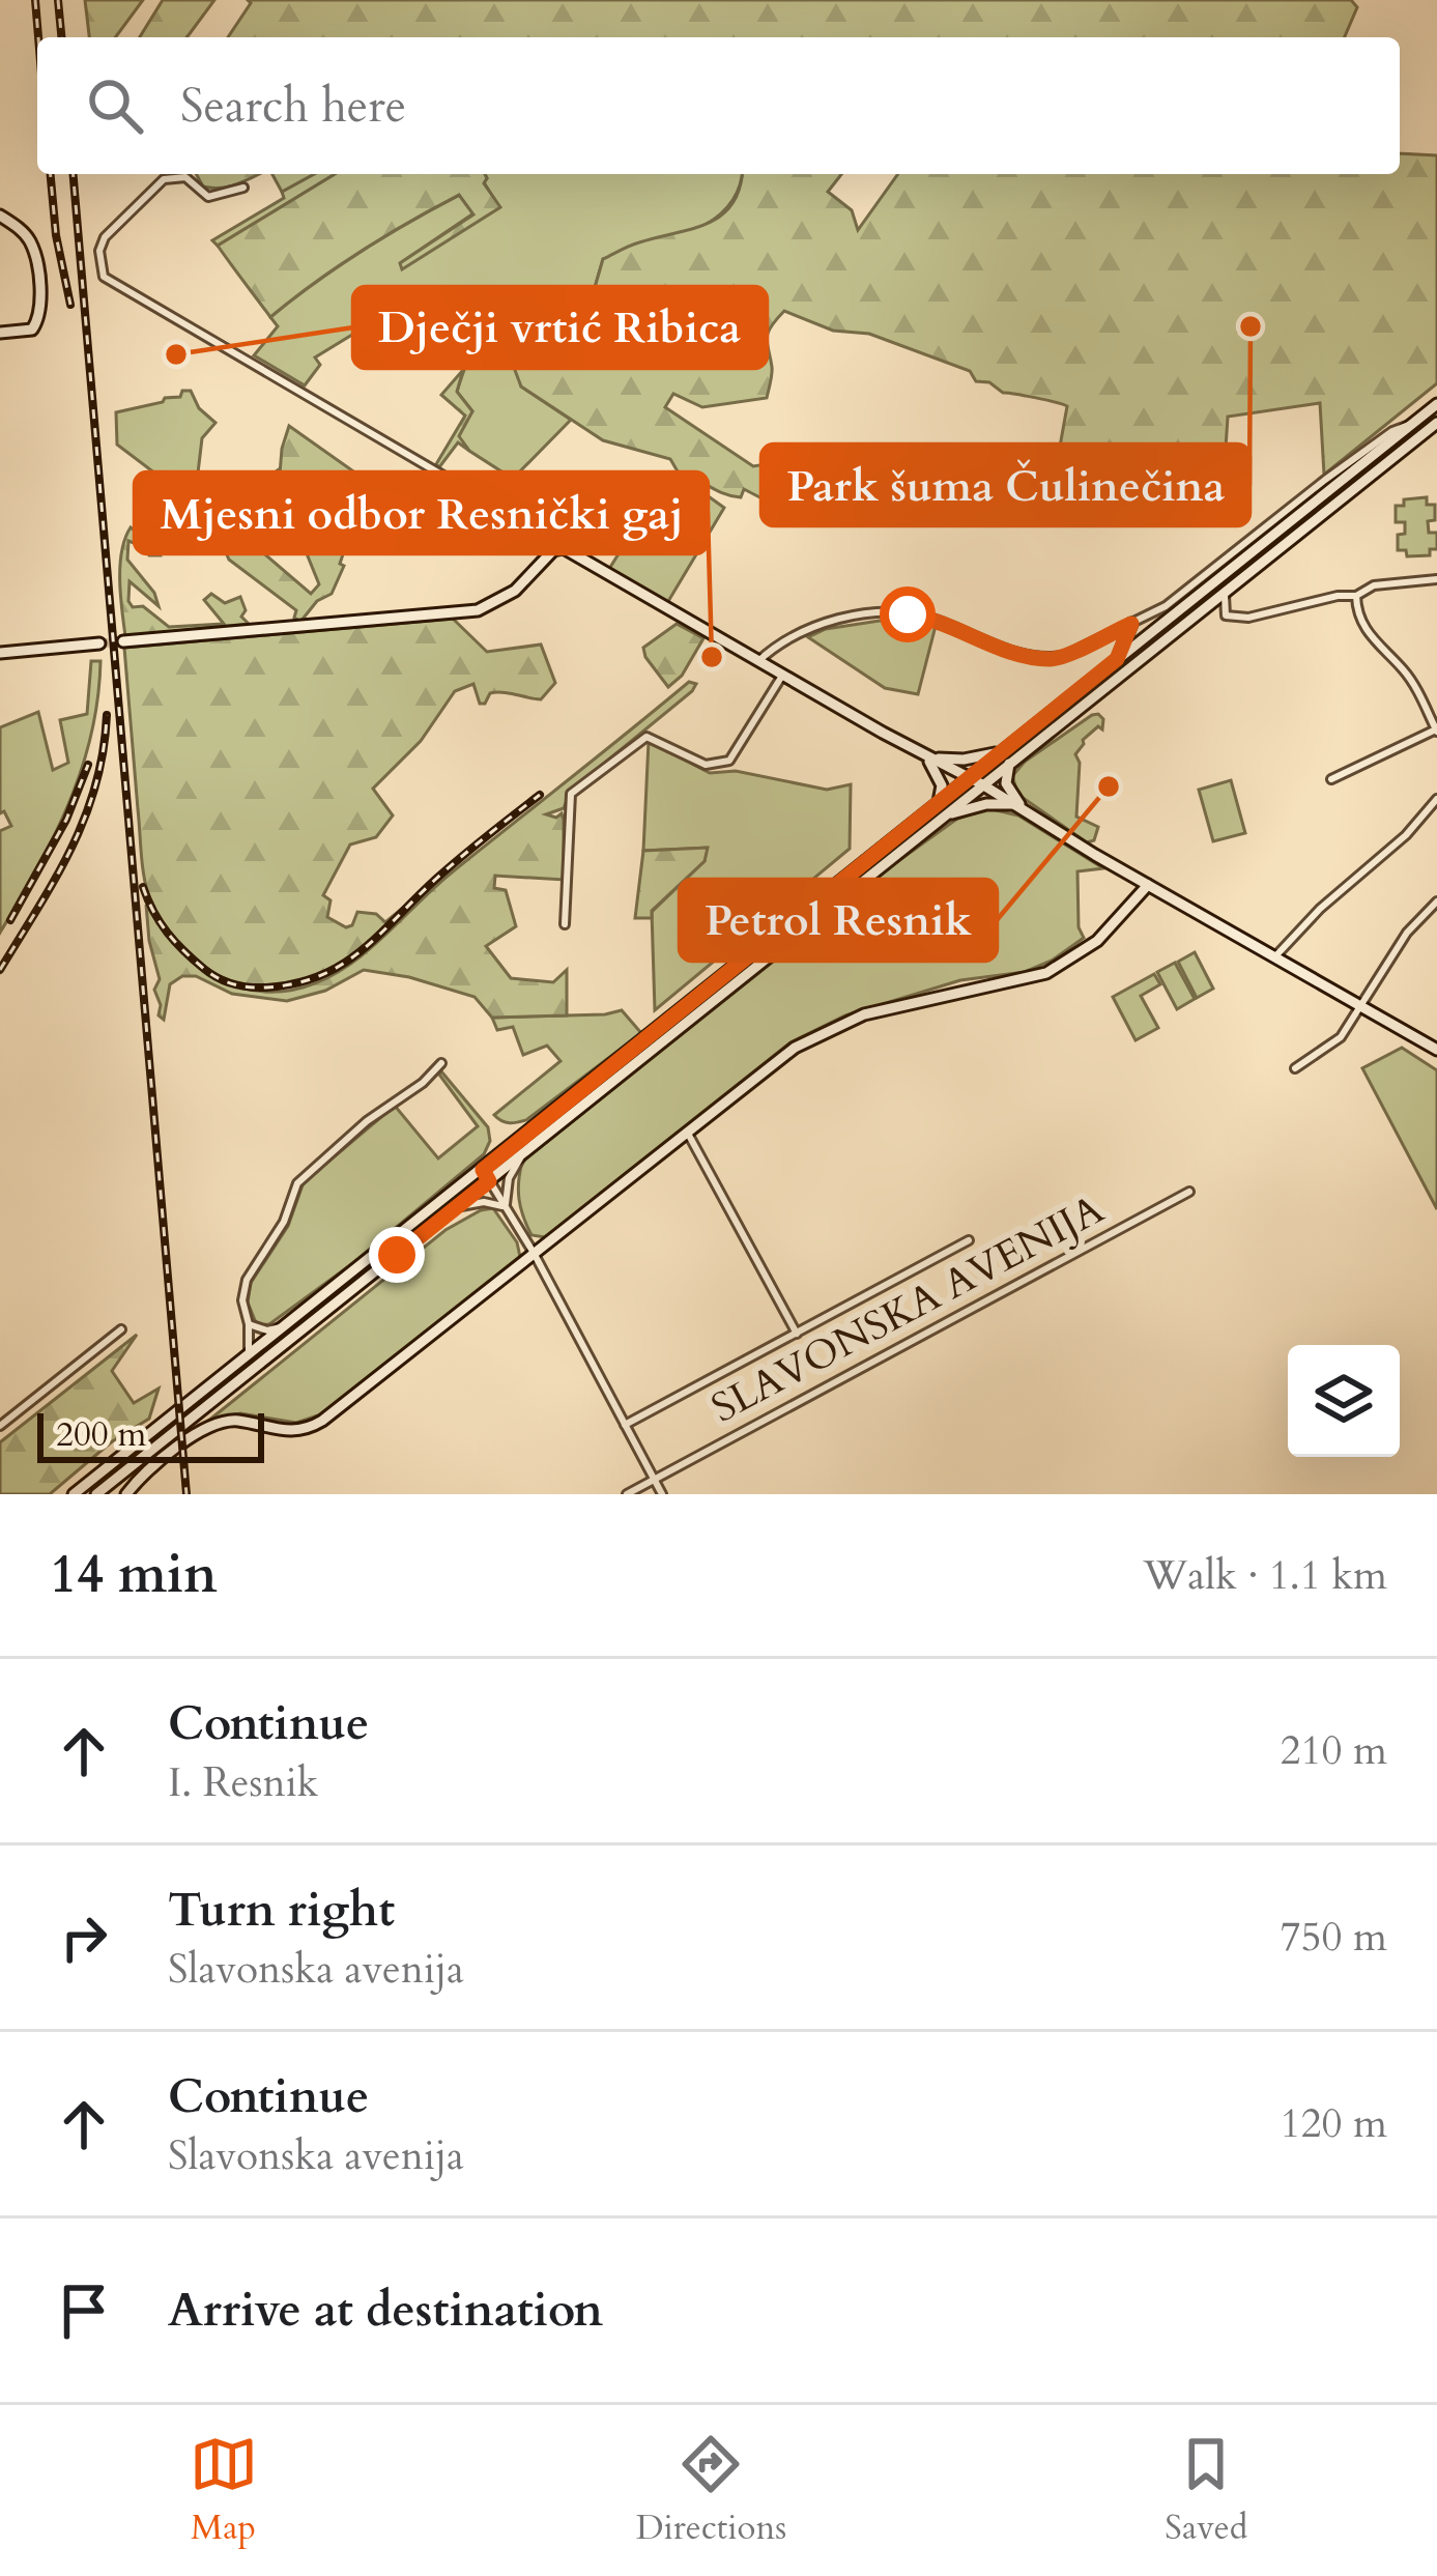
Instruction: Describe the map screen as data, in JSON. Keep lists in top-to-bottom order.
{
  "streets": {
    "street": ["SLAVONSKA AVENIJA"]
  },
  "places": [
    "Park šuma Čulinečina",
    "Dječji vrtić Ribica",
    "Mjesni odbor Resnički gaj",
    "Petrol Resnik"
  ],
  "scale_bar": "200 m",
  "page": {
    "search": "Search here",
    "scale": "200 m",
    "heading": ["14 min", "Walk · 1.1 km"],
    "list": [
      ["Continue", "I. Resnik", "210 m"],
      ["Turn right", "Slavonska avenija", "750 m"],
      ["Continue", "Slavonska avenija", "120 m"],
      "Arrive at destination"
    ],
    "nav": ["Map", "Directions", "Saved"]
  }
}
